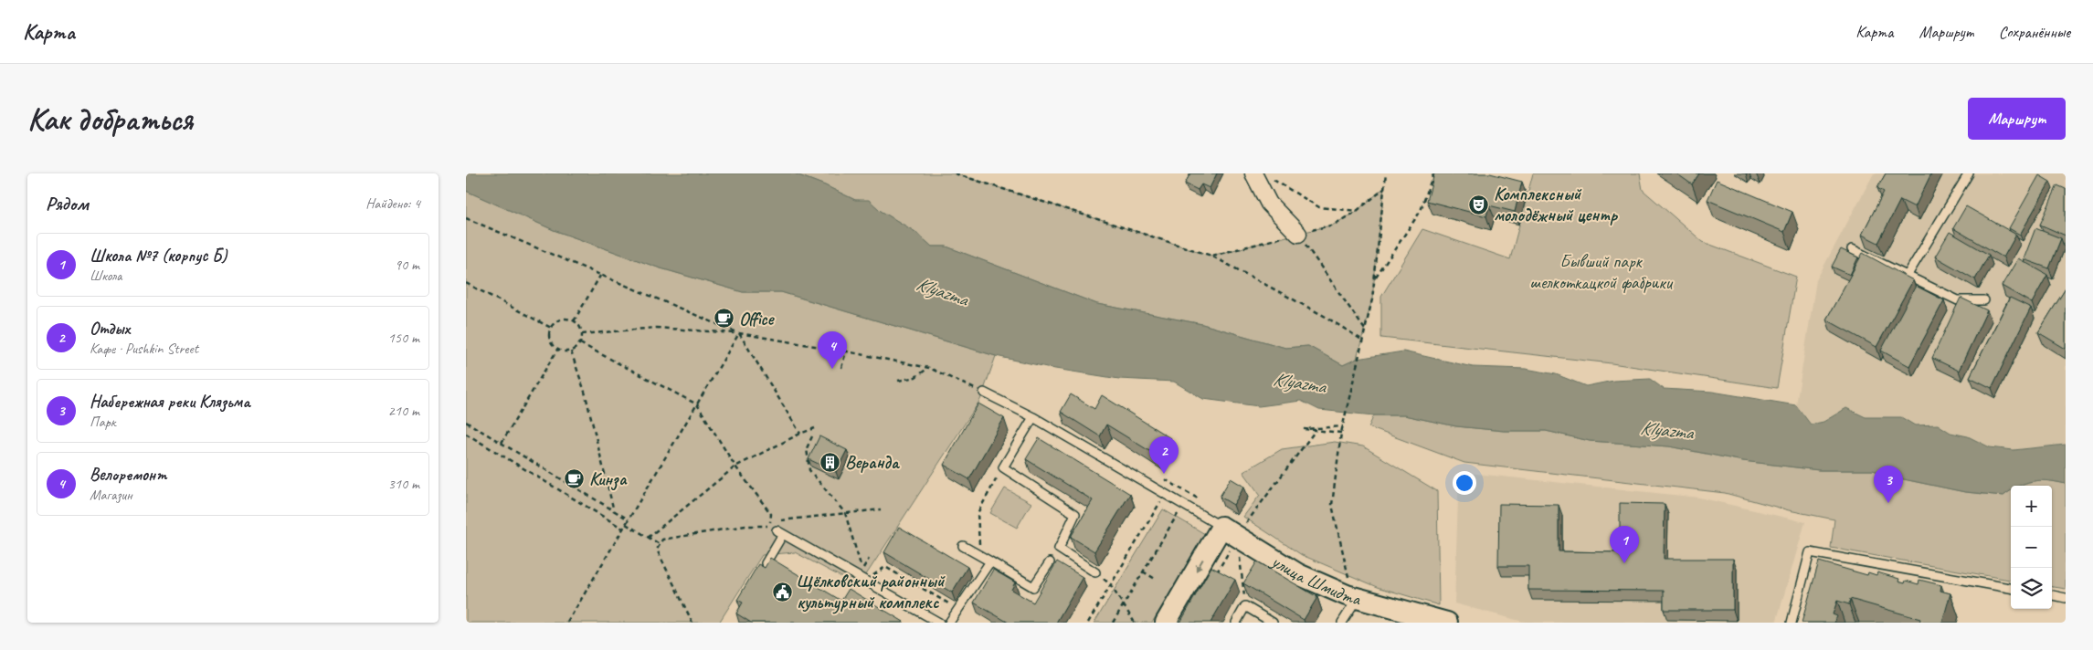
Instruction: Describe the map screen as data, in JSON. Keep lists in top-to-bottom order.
{
  "streets": {
    "street": ["улица Шмидта"]
  },
  "water": ["Klyazma"],
  "parks": ["Бывший парк шелкоткацкой фабрики"],
  "places": {
    "theatre": ["Комплексный молодёжный центр"],
    "cafe": ["Office", "Кинза"],
    "building": ["Веранда"],
    "public building": ["Щёлковский районный культурный комплекс"]
  },
  "page": {
    "header": "Карта",
    "nav": ["Карта", "Маршрут", "Сохранённые"],
    "buttons": "Маршрут",
    "title": "Как добраться",
    "heading": ["Рядом", "Найдено: 4"],
    "list": [
      {
        "mark": "1",
        "name": "Школа №7 (корпус Б)",
        "note": "Школа",
        "value": "90 m"
      },
      {
        "mark": "2",
        "name": "Отдых",
        "note": "Кафе · Pushkin Street",
        "value": "150 m"
      },
      {
        "mark": "3",
        "name": "Набережная реки Клязьма",
        "note": "Парк",
        "value": "210 m"
      },
      {
        "mark": "4",
        "name": "Велоремонт",
        "note": "Магазин",
        "value": "310 m"
      }
    ],
    "pins": [
      "4",
      "2",
      "3",
      "1"
    ],
    "map_buttons": ["+", "−"]
  }
}
